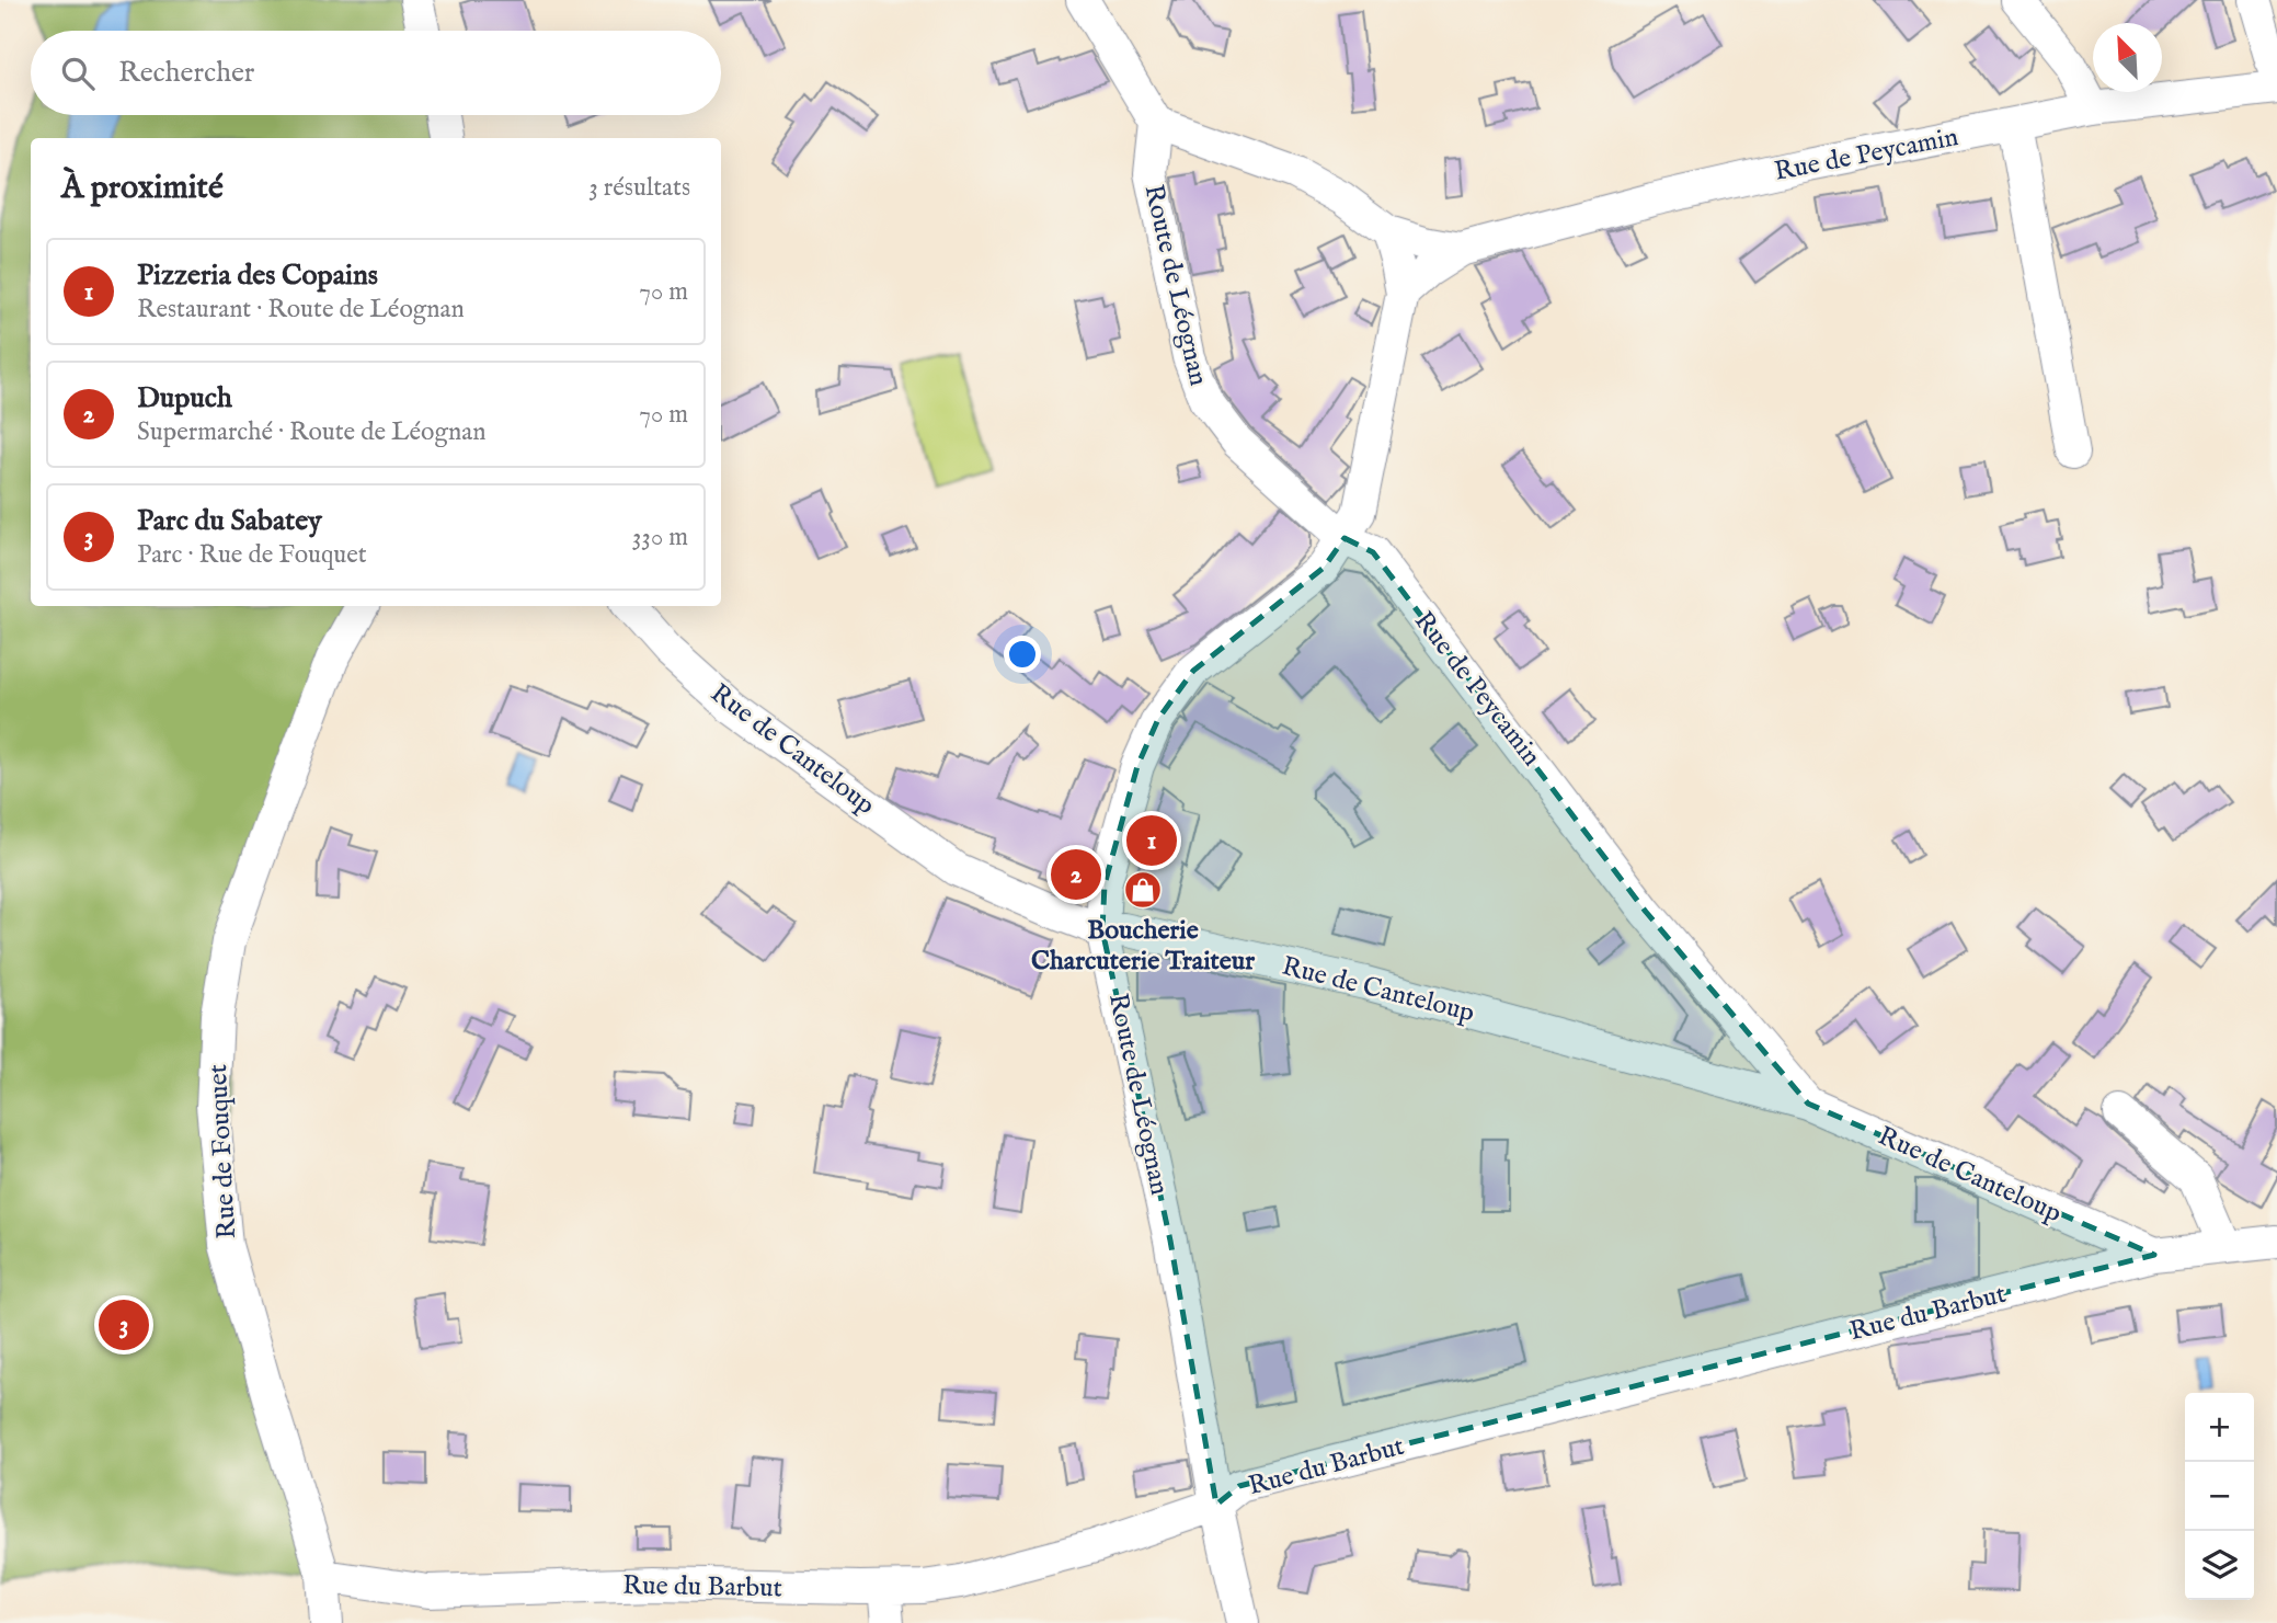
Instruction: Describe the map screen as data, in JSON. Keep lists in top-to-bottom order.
{
  "streets": {
    "street": [
      "Rue de Peycamin",
      "Route de Léognan",
      "Rue de Canteloup",
      "Rue de Fouquet",
      "Rue du Barbut"
    ]
  },
  "crossings": [
    ["Rue de Peycamin", "Route de Léognan"],
    ["Rue de Peycamin", "Rue de Canteloup"],
    ["Route de Léognan", "Rue de Canteloup"],
    ["Route de Léognan", "Rue du Barbut"],
    ["Rue de Canteloup", "Rue du Barbut"],
    ["Rue de Fouquet", "Rue du Barbut"]
  ],
  "places": {
    "shop": ["Boucherie Charcuterie Traiteur"]
  },
  "north": "top left",
  "page": {
    "search": "Rechercher",
    "heading": ["À proximité", "3 résultats"],
    "list": [
      {
        "mark": "1",
        "name": "Pizzeria des Copains",
        "note": "Restaurant · Route de Léognan",
        "value": "70 m"
      },
      {
        "mark": "2",
        "name": "Dupuch",
        "note": "Supermarché · Route de Léognan",
        "value": "70 m"
      },
      {
        "mark": "3",
        "name": "Parc du Sabatey",
        "note": "Parc · Rue de Fouquet",
        "value": "330 m"
      }
    ],
    "pins": ["1", "2", "3"],
    "map_buttons": ["+", "−"]
  }
}
